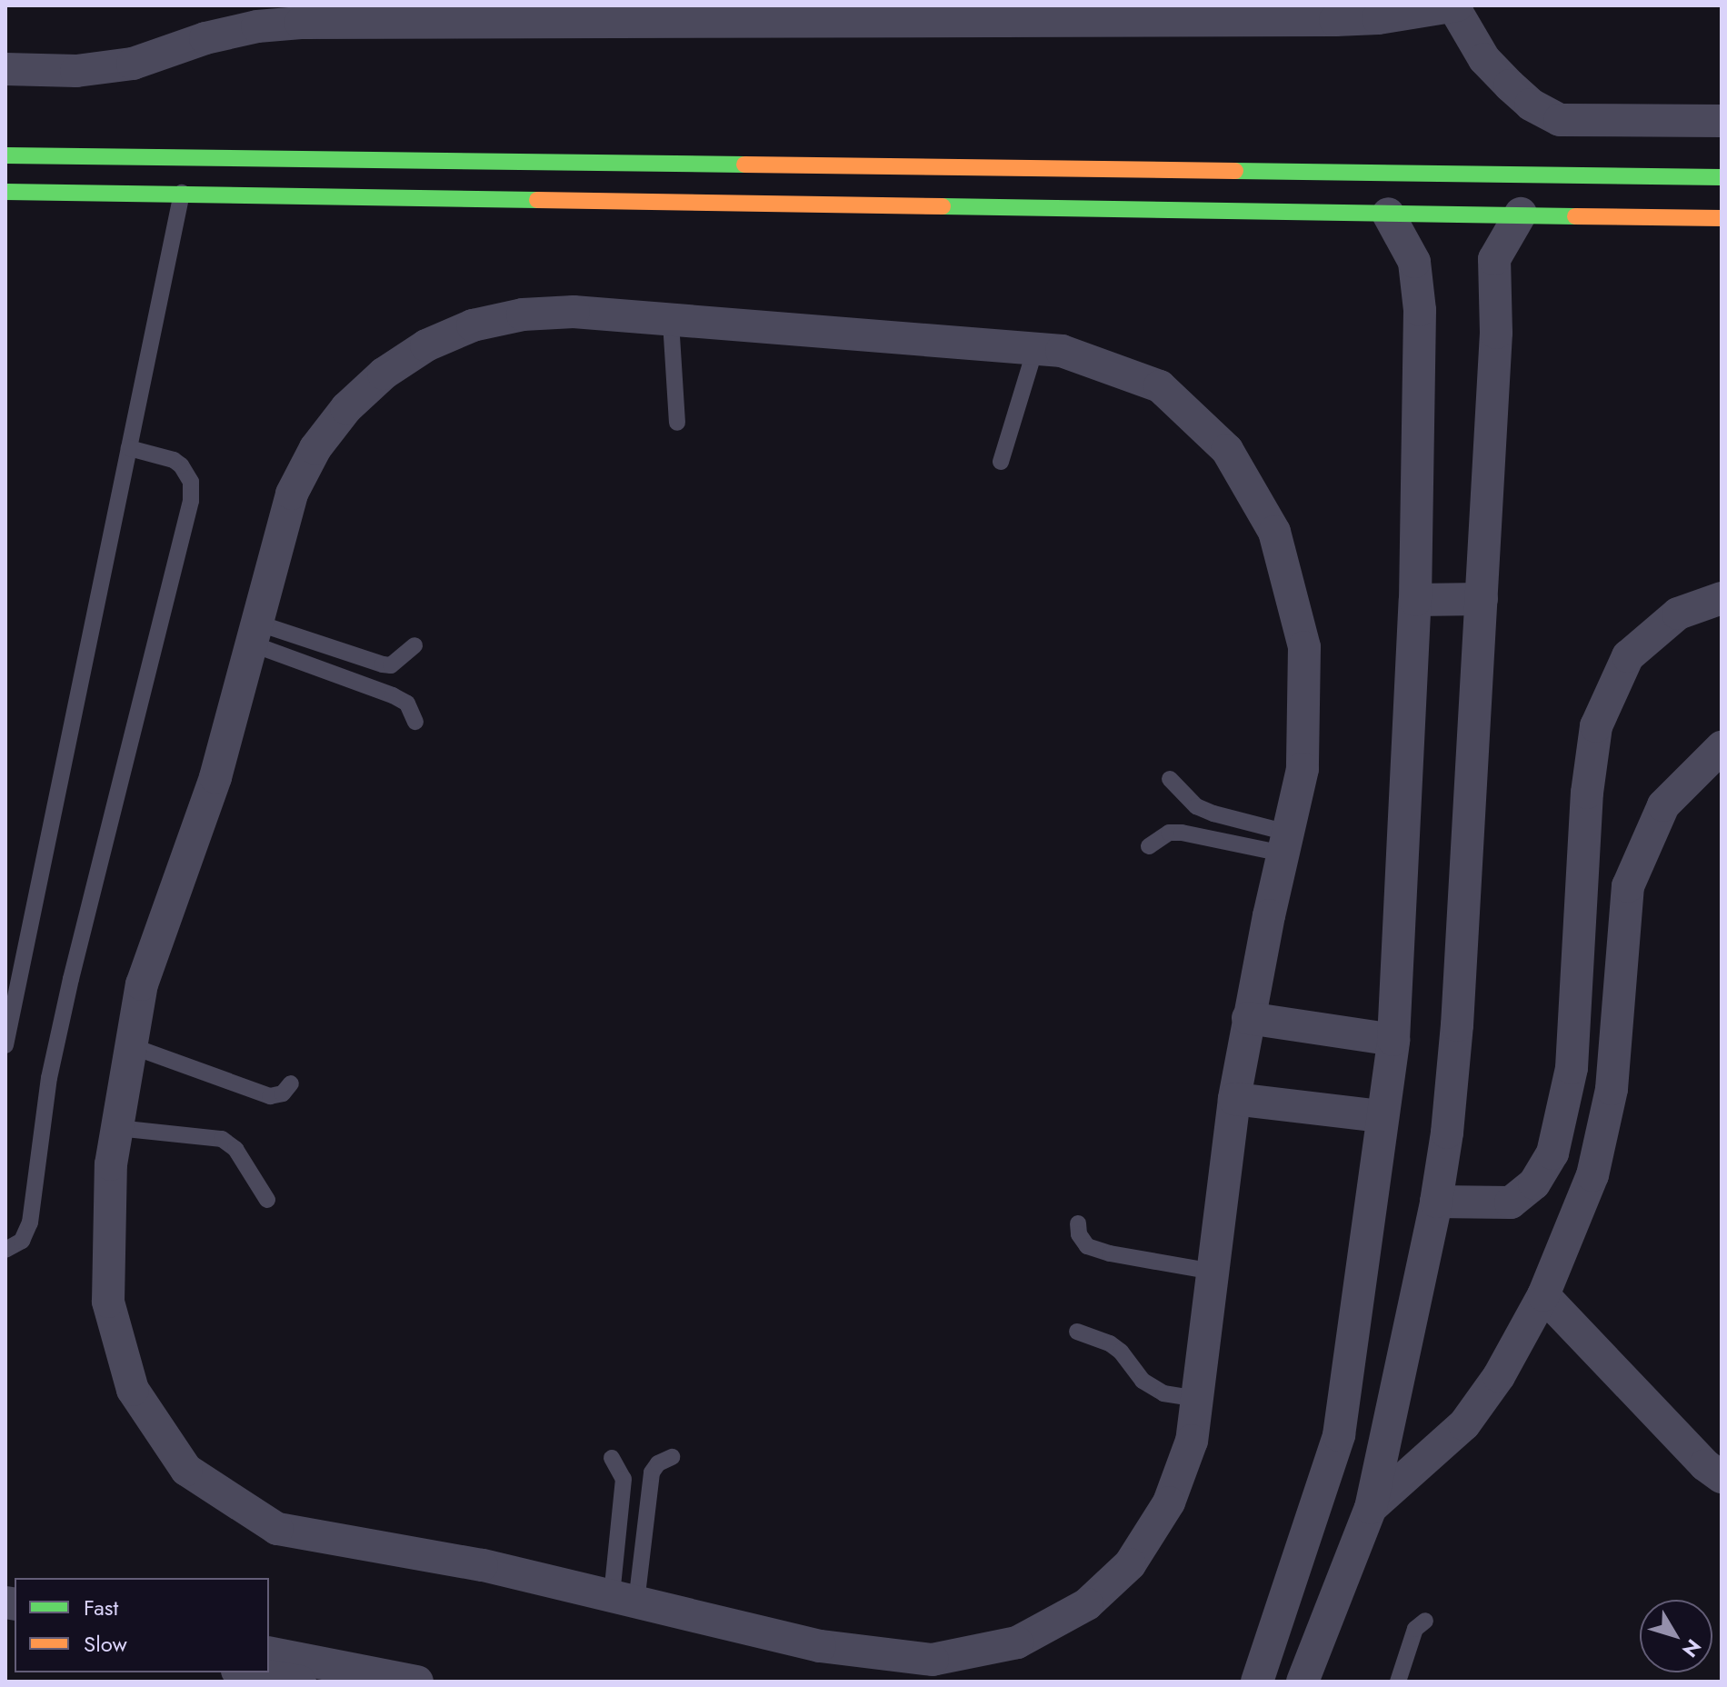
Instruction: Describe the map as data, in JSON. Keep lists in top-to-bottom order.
{
  "legend": ["Fast", "Slow"],
  "north": "bottom right"
}
